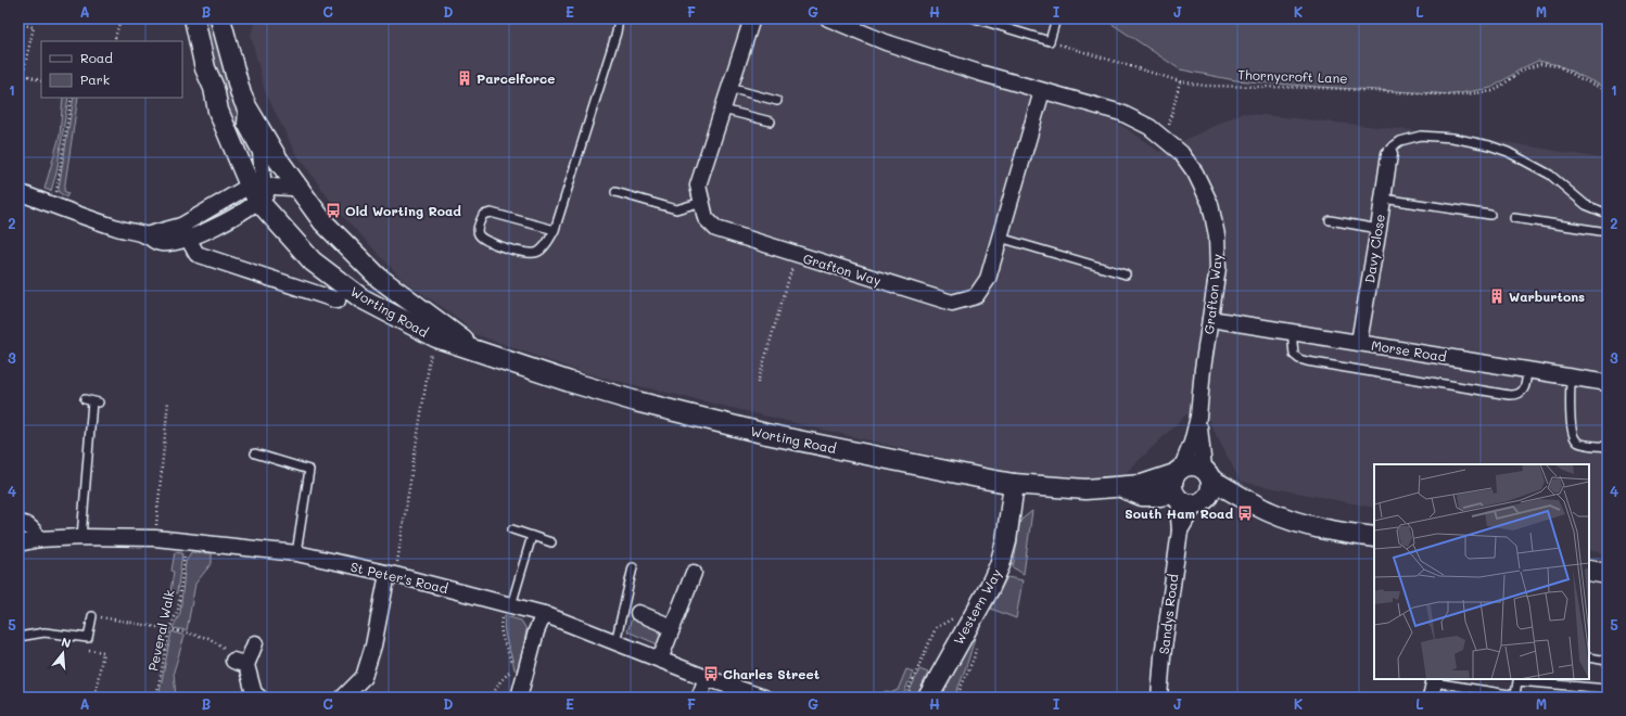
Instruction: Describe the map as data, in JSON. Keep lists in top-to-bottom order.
{
  "streets": {
    "street": [
      "Davy Close",
      "Grafton Way",
      "Worting Road",
      "Morse Road",
      "St Peter's Road",
      "Western Way",
      "Sandys Road"
    ],
    "path": ["Thornycroft Lane", "Peveral Walk"]
  },
  "crossings": [
    ["Davy Close", "Morse Road"],
    ["Grafton Way", "Worting Road"],
    ["Grafton Way", "Morse Road"],
    ["Grafton Way", "Sandys Road"],
    ["Worting Road", "Western Way"],
    ["Worting Road", "Sandys Road"],
    ["St Peter's Road", "Peveral Walk"]
  ],
  "places": {
    "building": ["Parcelforce", "Warburtons"],
    "bus stop": ["Old Worting Road", "South Ham Road", "Charles Street"]
  },
  "legend": ["Road", "Park"],
  "north": "top",
  "grid": {
    "columns": [
      "A",
      "B",
      "C",
      "D",
      "E",
      "F",
      "G",
      "H",
      "I",
      "J",
      "K",
      "L",
      "M"
    ],
    "rows": [
      "1",
      "2",
      "3",
      "4",
      "5"
    ]
  }
}
